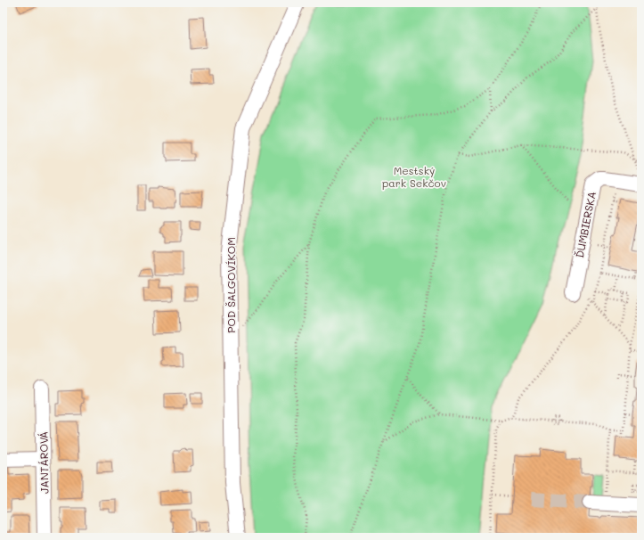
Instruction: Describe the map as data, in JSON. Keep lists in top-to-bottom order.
{
  "streets": {
    "street": ["ĎUMBIERSKA", "POD ŠALGOVÍKOM", "JANTÁROVÁ"]
  },
  "parks": ["Mestský park Sekčov"]
}
